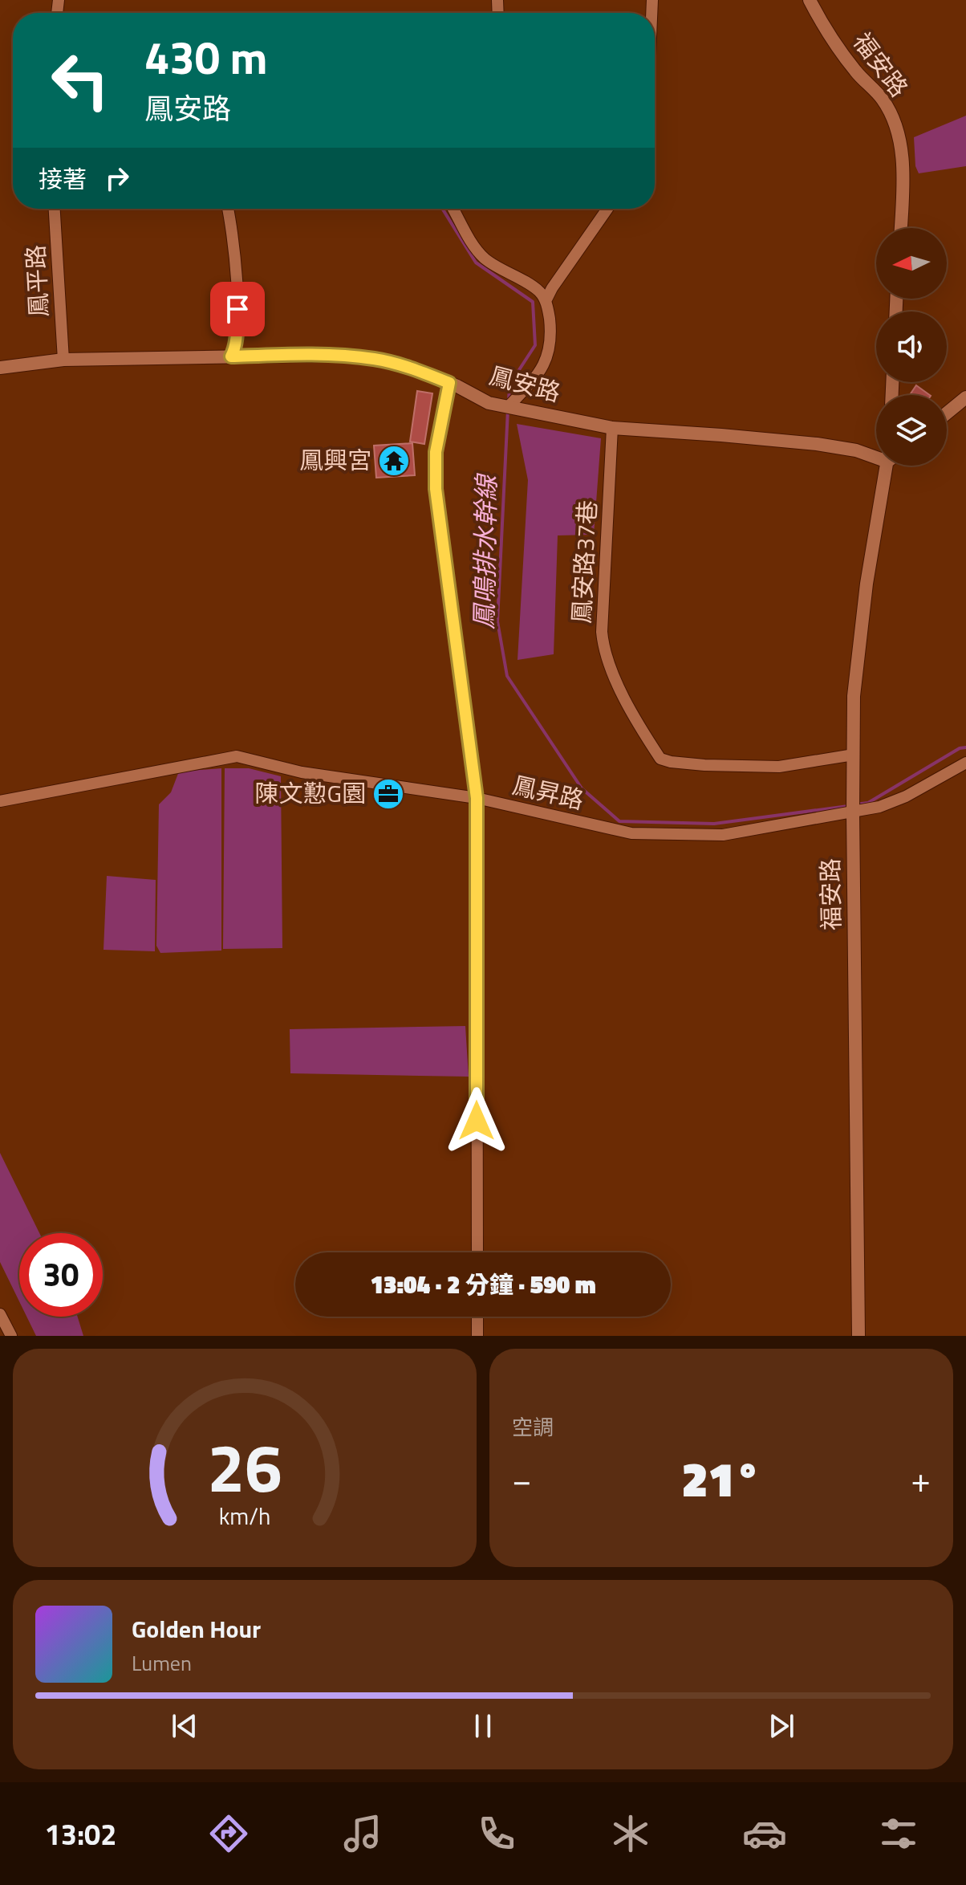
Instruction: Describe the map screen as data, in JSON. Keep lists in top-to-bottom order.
{
  "streets": {
    "street": [
      "福安路",
      "鳳平路",
      "鳳安路",
      "鳳安路37巷",
      "鳳昇路"
    ]
  },
  "crossings": [
    ["福安路", "鳳安路37巷"],
    ["福安路", "鳳昇路"],
    ["鳳平路", "鳳安路"],
    ["鳳安路", "鳳安路37巷"]
  ],
  "water": ["鳳鳴排水幹線"],
  "places": {
    "temple": ["鳳興宮"],
    "office": ["陳文懃G園"]
  },
  "north": "left",
  "page": {
    "turn": ["430 m", "鳳安路"],
    "then": "接著",
    "limit": "30",
    "trip": "13:04 · 2 分鐘 · 590 m",
    "tile": "空調",
    "heat": ["−", "21°", "+"],
    "song": ["Golden Hour", "Lumen"],
    "tabs": "13:02",
    "gauge": ["26", "km/h"]
  }
}
